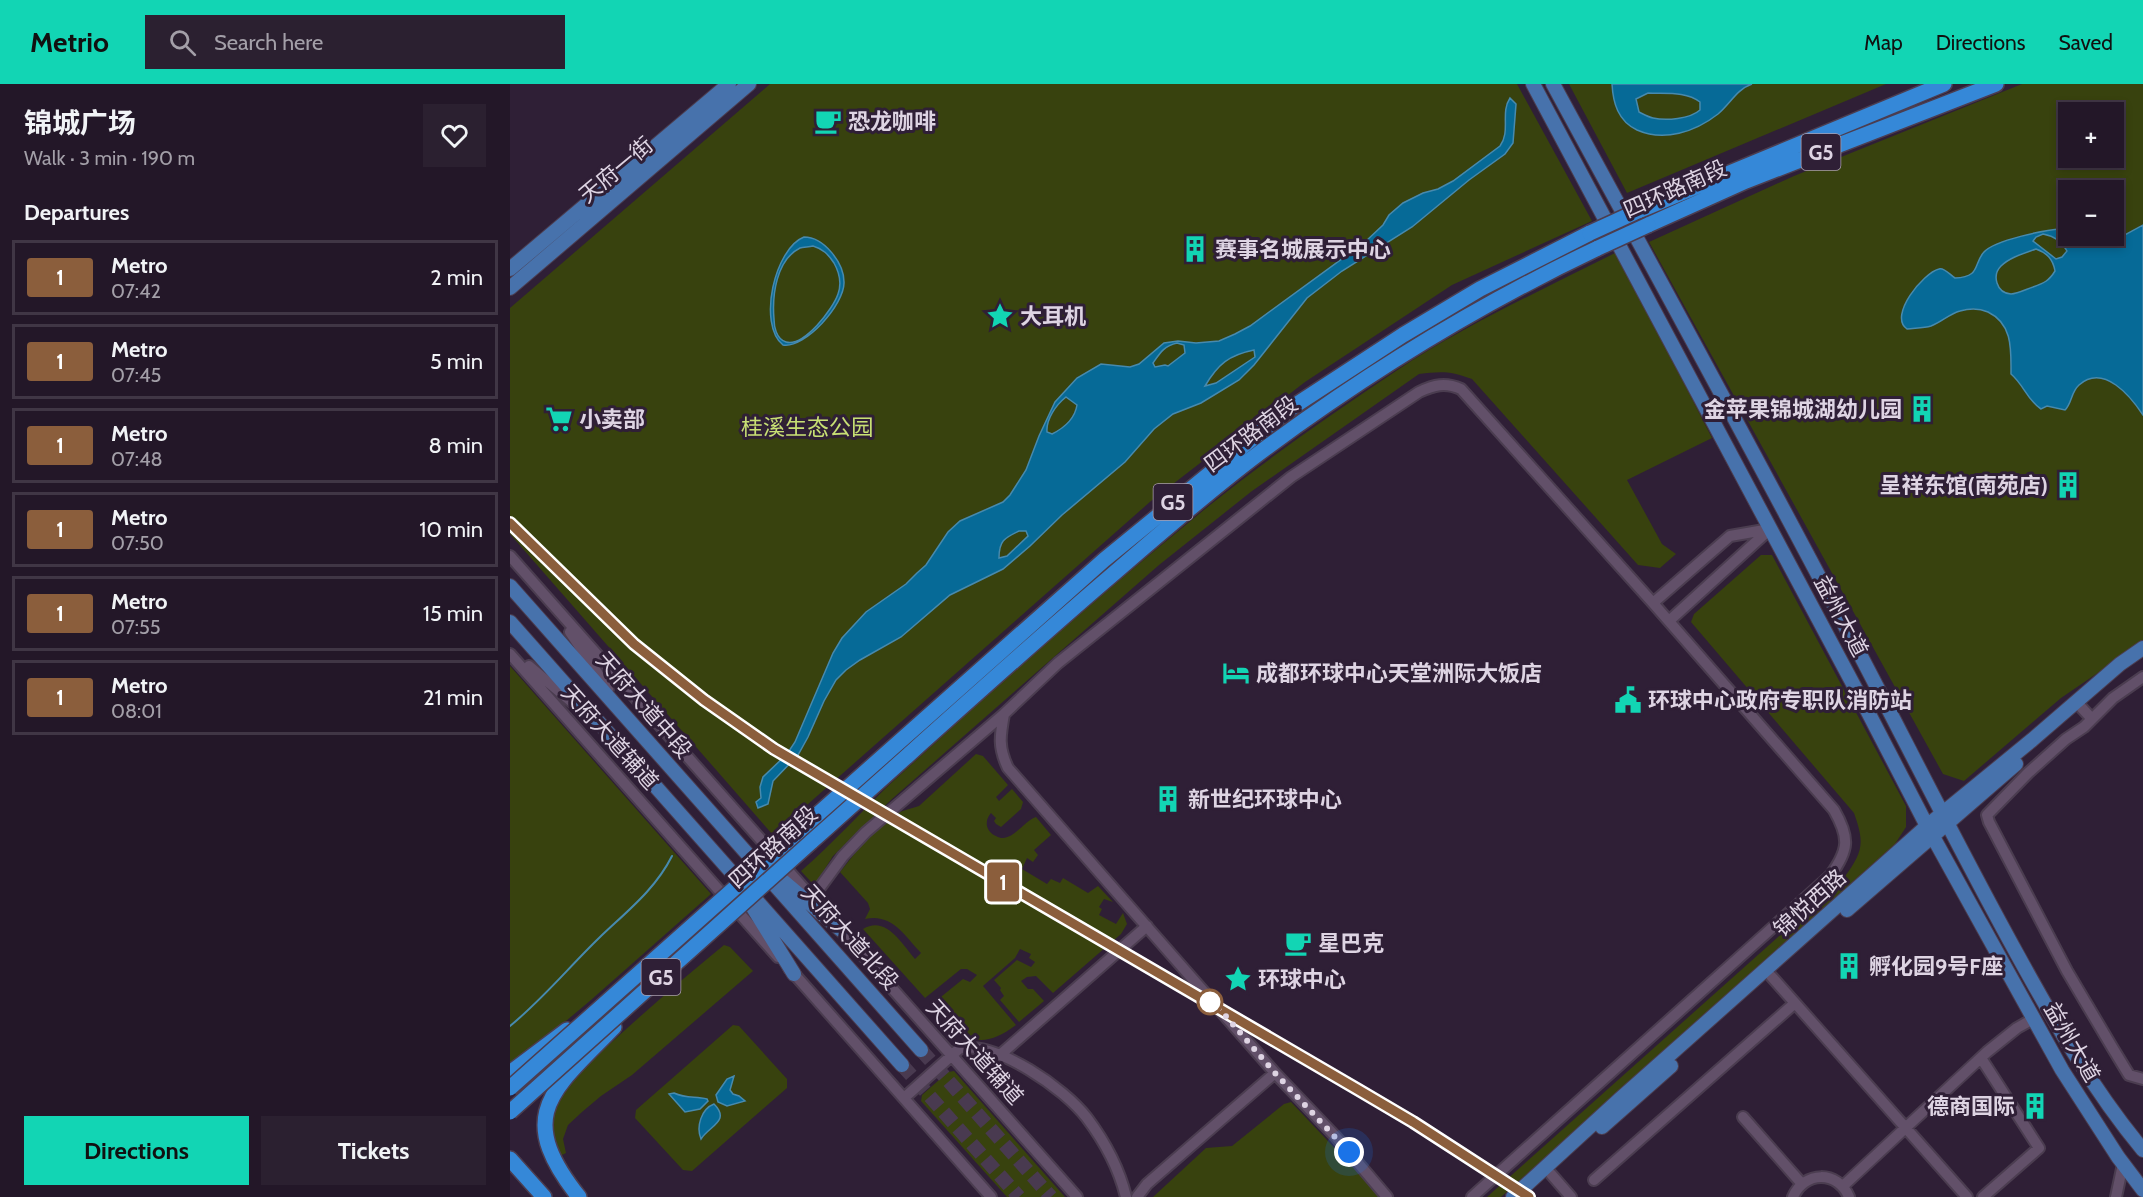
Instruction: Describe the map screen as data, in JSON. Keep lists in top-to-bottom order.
{
  "streets": {
    "highway": ["G5", "四环路南段"],
    "main road": [
      "天府一街",
      "益州大道",
      "天府大道中段",
      "锦悦西路",
      "天府大道北段"
    ],
    "street": ["天府大道辅道"]
  },
  "crossings": [
    ["益州大道", "锦悦西路"],
    ["天府大道中段", "天府大道北段"]
  ],
  "parks": ["桂溪生态公园"],
  "places": {
    "cafe": ["恐龙咖啡", "星巴克"],
    "building": [
      "赛事名城展示中心",
      "金苹果锦城湖幼儿园",
      "呈祥东馆(南苑店)",
      "新世纪环球中心",
      "孵化园9号F座",
      "德商国际"
    ],
    "place": ["大耳机", "环球中心"],
    "supermarket": ["小卖部"],
    "hotel": ["成都环球中心天堂洲际大饭店"],
    "public building": ["环球中心政府专职队消防站"]
  },
  "lines": ["metro line 1"],
  "page": {
    "header": "Metrio",
    "search": "Search here",
    "nav": ["Map", "Directions", "Saved"],
    "heading": [
      ["锦城广场", "Walk · 3 min · 190 m"],
      "Departures"
    ],
    "on_map": "1",
    "map_buttons": ["+", "−"],
    "list": [
      {
        "mark": "1",
        "name": "Metro",
        "note": "07:42",
        "value": "2 min"
      },
      {
        "mark": "1",
        "name": "Metro",
        "note": "07:45",
        "value": "5 min"
      },
      {
        "mark": "1",
        "name": "Metro",
        "note": "07:48",
        "value": "8 min"
      },
      {
        "mark": "1",
        "name": "Metro",
        "note": "07:50",
        "value": "10 min"
      },
      {
        "mark": "1",
        "name": "Metro",
        "note": "07:55",
        "value": "15 min"
      },
      {
        "mark": "1",
        "name": "Metro",
        "note": "08:01",
        "value": "21 min"
      }
    ],
    "buttons": ["Directions", "Tickets"]
  }
}
